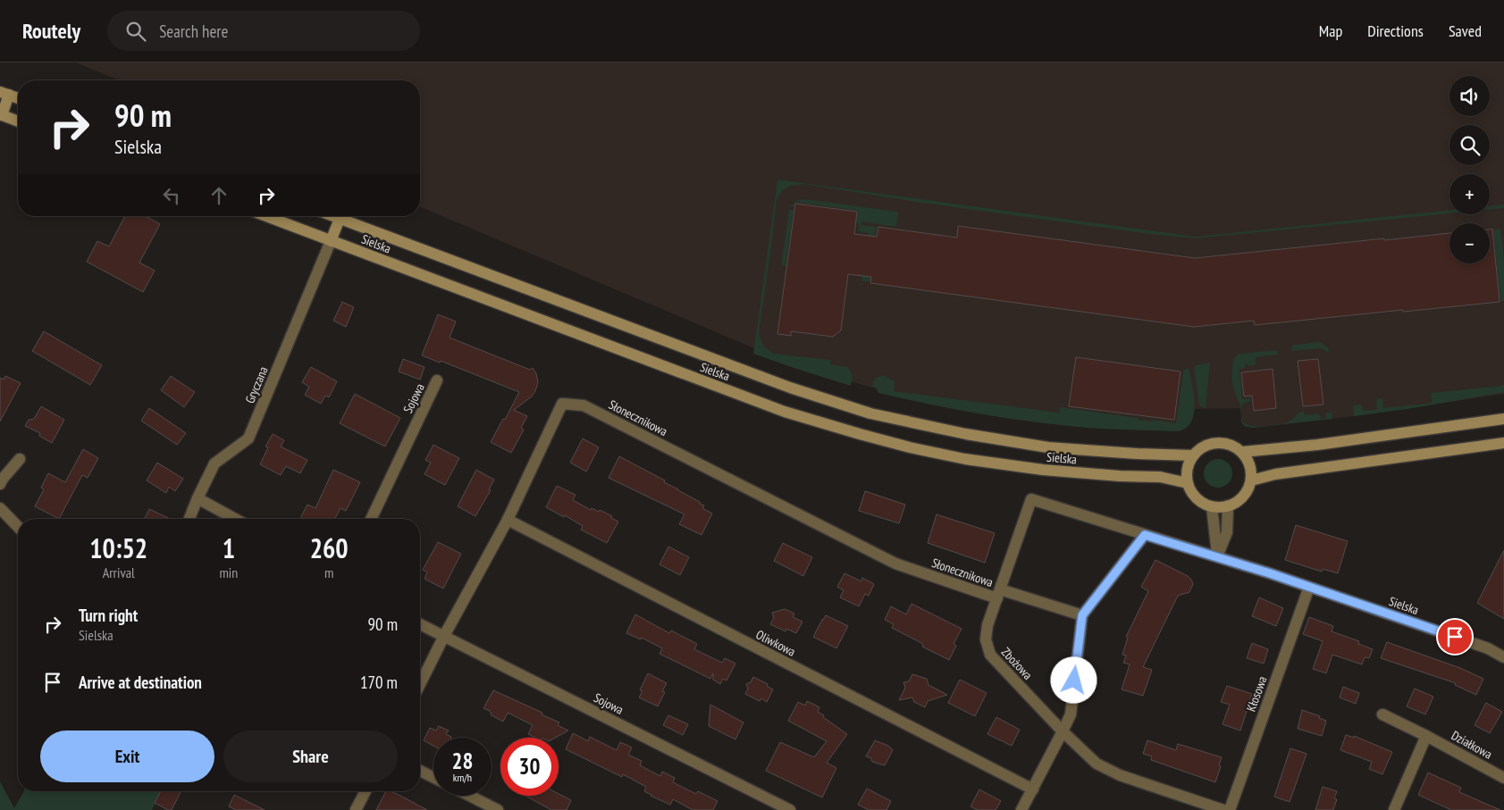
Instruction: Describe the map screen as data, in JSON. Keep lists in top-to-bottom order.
{
  "streets": {
    "main road": ["Sielska"],
    "street": [
      "Gryczana",
      "Sojowa",
      "Słonecznikowa",
      "Oliwkowa",
      "Zbożowa",
      "Kłosowa",
      "Działkowa"
    ]
  },
  "crossings": [
    ["Sielska", "Gryczana"],
    ["Sielska", "Zbożowa"],
    ["Sielska", "Kłosowa"],
    ["Sojowa", "Słonecznikowa"],
    ["Słonecznikowa", "Oliwkowa"],
    ["Słonecznikowa", "Zbożowa"]
  ],
  "page": {
    "header": "Routely",
    "search": "Search here",
    "nav": ["Map", "Directions", "Saved"],
    "map_buttons": ["+", "−"],
    "turn": ["90 m", "Sielska"],
    "eta": [
      "10:52",
      "Arrival",
      "1",
      "min",
      "260",
      "m"
    ],
    "list": [
      {
        "name": "Turn right",
        "note": "Sielska",
        "value": "90 m"
      },
      {
        "name": "Arrive at destination",
        "value": "170 m"
      }
    ],
    "buttons": ["Exit", "Share"],
    "speed": "28 km/h",
    "limit": "30"
  }
}
